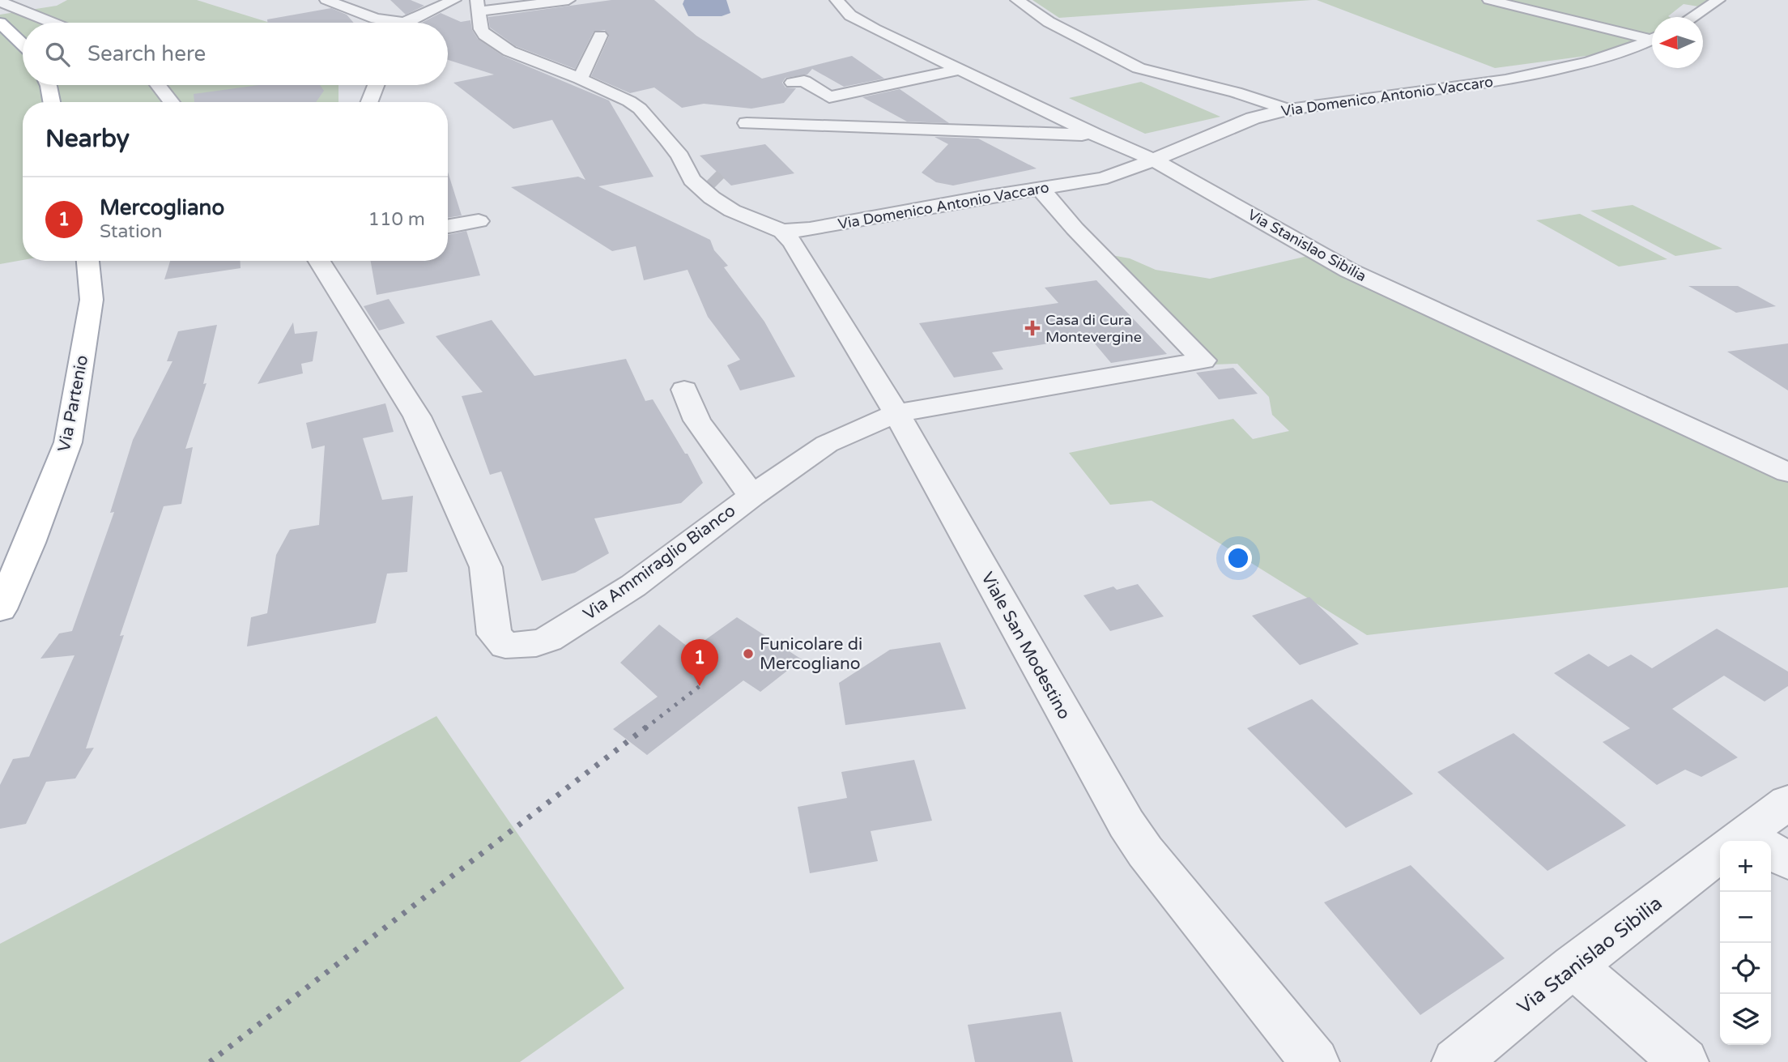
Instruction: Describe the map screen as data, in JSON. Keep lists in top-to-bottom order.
{
  "streets": {
    "main road": ["Via Partenio"],
    "street": [
      "Via Domenico Antonio Vaccaro",
      "Via Stanislao Sibilia",
      "Via Ammiraglio Bianco",
      "Viale San Modestino"
    ]
  },
  "crossings": [
    ["Via Domenico Antonio Vaccaro", "Via Stanislao Sibilia"],
    ["Via Domenico Antonio Vaccaro", "Via Ammiraglio Bianco"],
    ["Via Domenico Antonio Vaccaro", "Viale San Modestino"],
    ["Via Ammiraglio Bianco", "Viale San Modestino"]
  ],
  "places": {
    "health": ["Casa di Cura Montevergine"],
    "other": ["Funicolare di Mercogliano"]
  },
  "north": "left",
  "page": {
    "search": "Search here",
    "heading": "Nearby",
    "list": [
      {
        "mark": "1",
        "name": "Mercogliano",
        "note": "Station",
        "value": "110 m"
      }
    ],
    "pins": "1",
    "map_buttons": ["+", "−"]
  }
}
